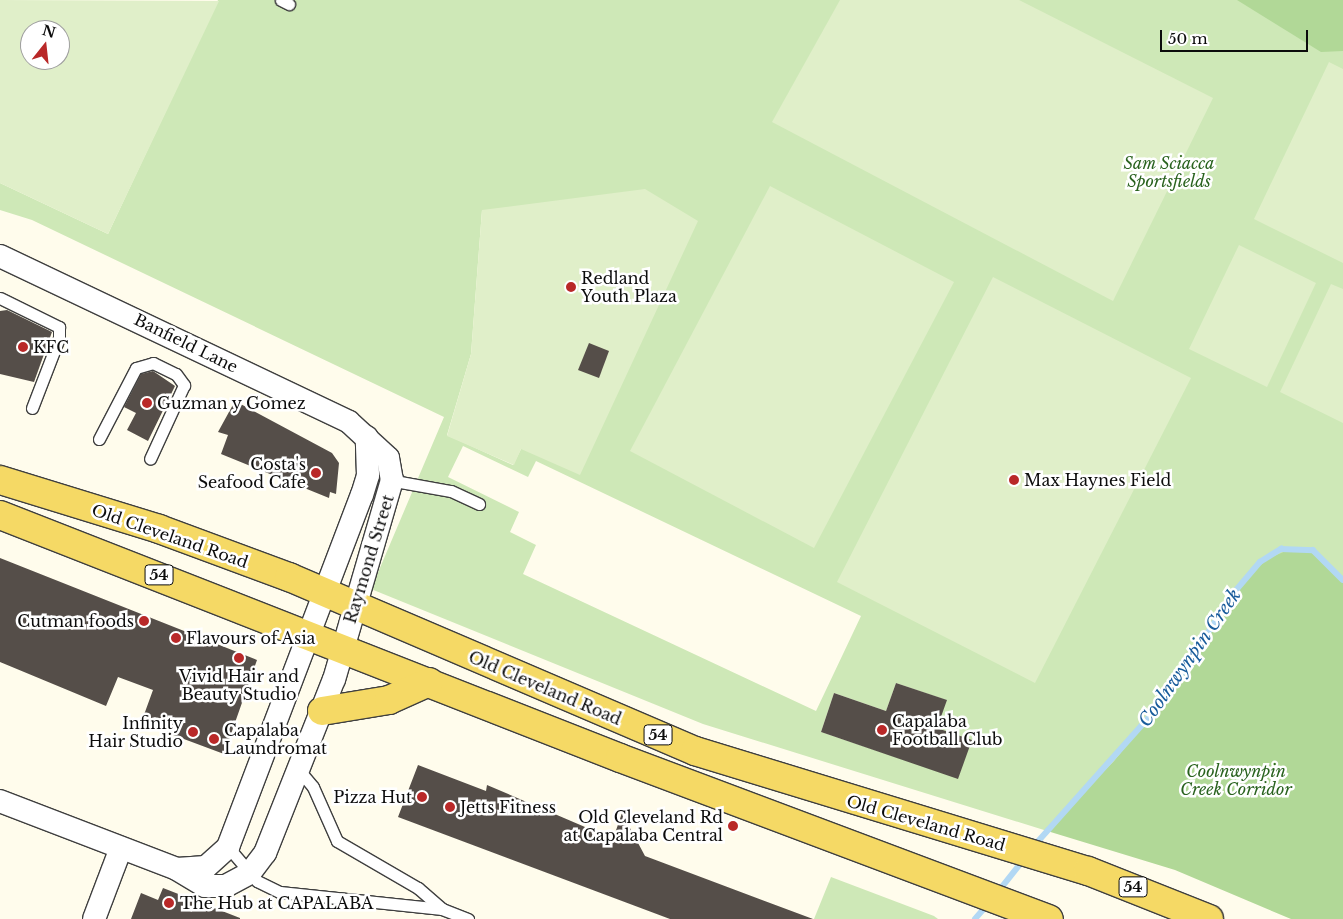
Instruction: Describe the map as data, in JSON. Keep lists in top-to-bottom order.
{
  "streets": {
    "main road": ["Old Cleveland Road", "54"],
    "street": ["Banfield Lane", "Raymond Street"]
  },
  "crossings": [
    ["Banfield Lane", "Raymond Street"],
    ["Old Cleveland Road", "Raymond Street"],
    ["Raymond Street", "54"]
  ],
  "water": ["Coolnwynpin Creek"],
  "parks": ["Sam Sciacca Sportsfields", "Coolnwynpin Creek Corridor"],
  "places": [
    "Redland Youth Plaza",
    "KFC",
    "Guzman y Gomez",
    "Costa's Seafood Cafe",
    "Max Haynes Field",
    "Cutman foods",
    "Flavours of Asia",
    "Vivid Hair and Beauty Studio",
    "Capalaba Football Club",
    "Infinity Hair Studio",
    "Capalaba Laundromat",
    "Pizza Hut",
    "Jetts Fitness",
    "Old Cleveland Rd at Capalaba Central",
    "The Hub at CAPALABA"
  ],
  "scale_bar": "50 m",
  "north": "top"
}
